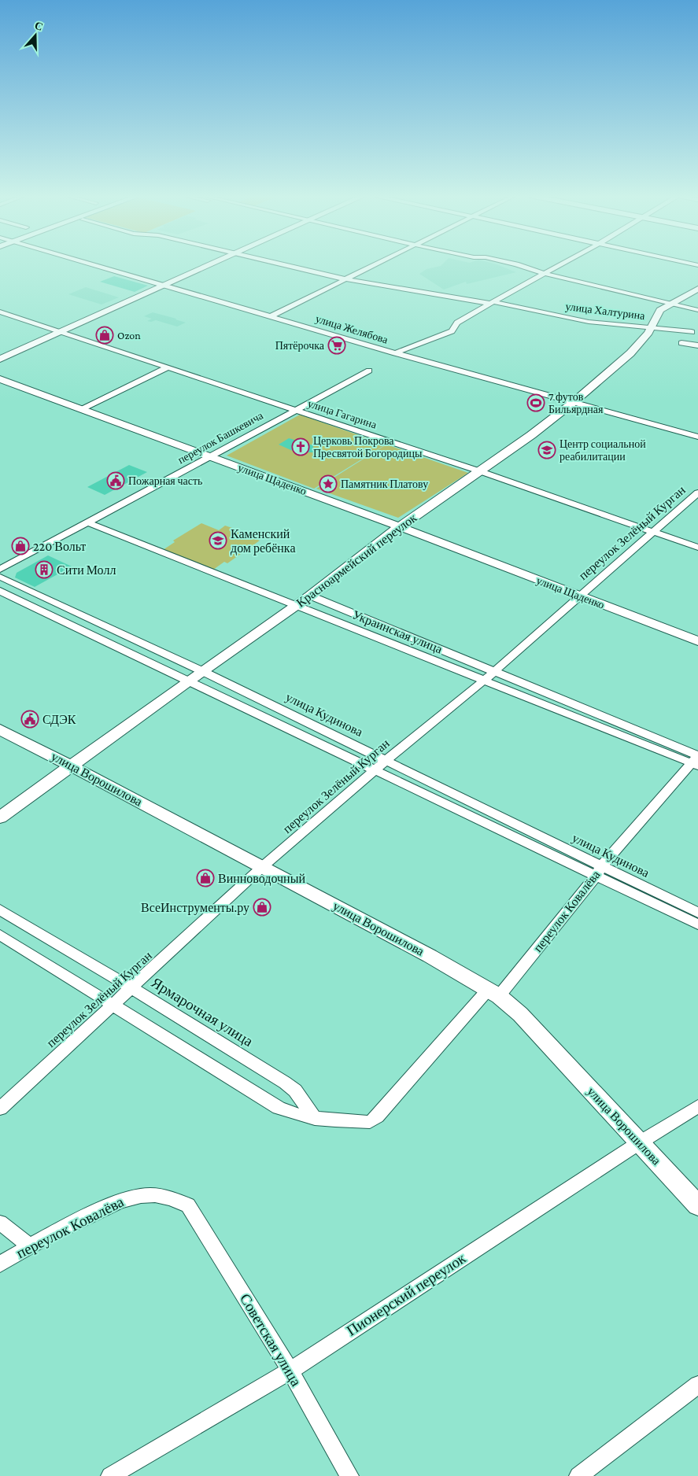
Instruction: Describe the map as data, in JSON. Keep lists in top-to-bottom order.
{
  "streets": {
    "main road": ["улица Ворошилова"],
    "street": [
      "улица Халтурина",
      "улица Желябова",
      "улица Гагарина",
      "переулок Башкевича",
      "улица Щаденко",
      "переулок Зелёный Курган",
      "Красноармейский переулок",
      "Украинская улица",
      "улица Кудинова",
      "переулок Ковалёва",
      "Ярмарочная улица",
      "Пионерский переулок",
      "Советская улица"
    ]
  },
  "crossings": [
    ["улица Халтурина", "Красноармейский переулок"],
    ["улица Желябова", "Красноармейский переулок"],
    ["улица Гагарина", "переулок Башкевича"],
    ["улица Гагарина", "переулок Зелёный Курган"],
    ["улица Гагарина", "Красноармейский переулок"],
    ["переулок Башкевича", "улица Щаденко"],
    ["переулок Башкевича", "Украинская улица"],
    ["улица Щаденко", "переулок Зелёный Курган"],
    ["улица Щаденко", "Красноармейский переулок"],
    ["переулок Зелёный Курган", "Украинская улица"],
    ["переулок Зелёный Курган", "улица Кудинова"],
    ["переулок Зелёный Курган", "улица Ворошилова"],
    ["переулок Зелёный Курган", "переулок Ковалёва"],
    ["переулок Зелёный Курган", "Ярмарочная улица"],
    ["Красноармейский переулок", "Украинская улица"],
    ["Красноармейский переулок", "улица Кудинова"],
    ["Красноармейский переулок", "улица Ворошилова"],
    ["Украинская улица", "переулок Ковалёва"],
    ["улица Кудинова", "переулок Ковалёва"],
    ["улица Ворошилова", "переулок Ковалёва"],
    ["улица Ворошилова", "Пионерский переулок"],
    ["переулок Ковалёва", "Ярмарочная улица"],
    ["переулок Ковалёва", "Советская улица"],
    ["Пионерский переулок", "Советская улица"]
  ],
  "places": {
    "shop": [
      "Ozon",
      "220 Вольт",
      "Винноводочный",
      "ВсеИнструменты.ру"
    ],
    "supermarket": ["Пятёрочка"],
    "sports": ["7 футов Бильярдная"],
    "church": ["Церковь Покрова Пресвятой Богородицы"],
    "school or university": ["Центр социальной реабилитации", "Каменский дом ребёнка"],
    "public building": ["Пожарная часть", "СДЭК"],
    "place": ["Памятник Платову"],
    "building": ["Сити Молл"]
  },
  "north": "top"
}
